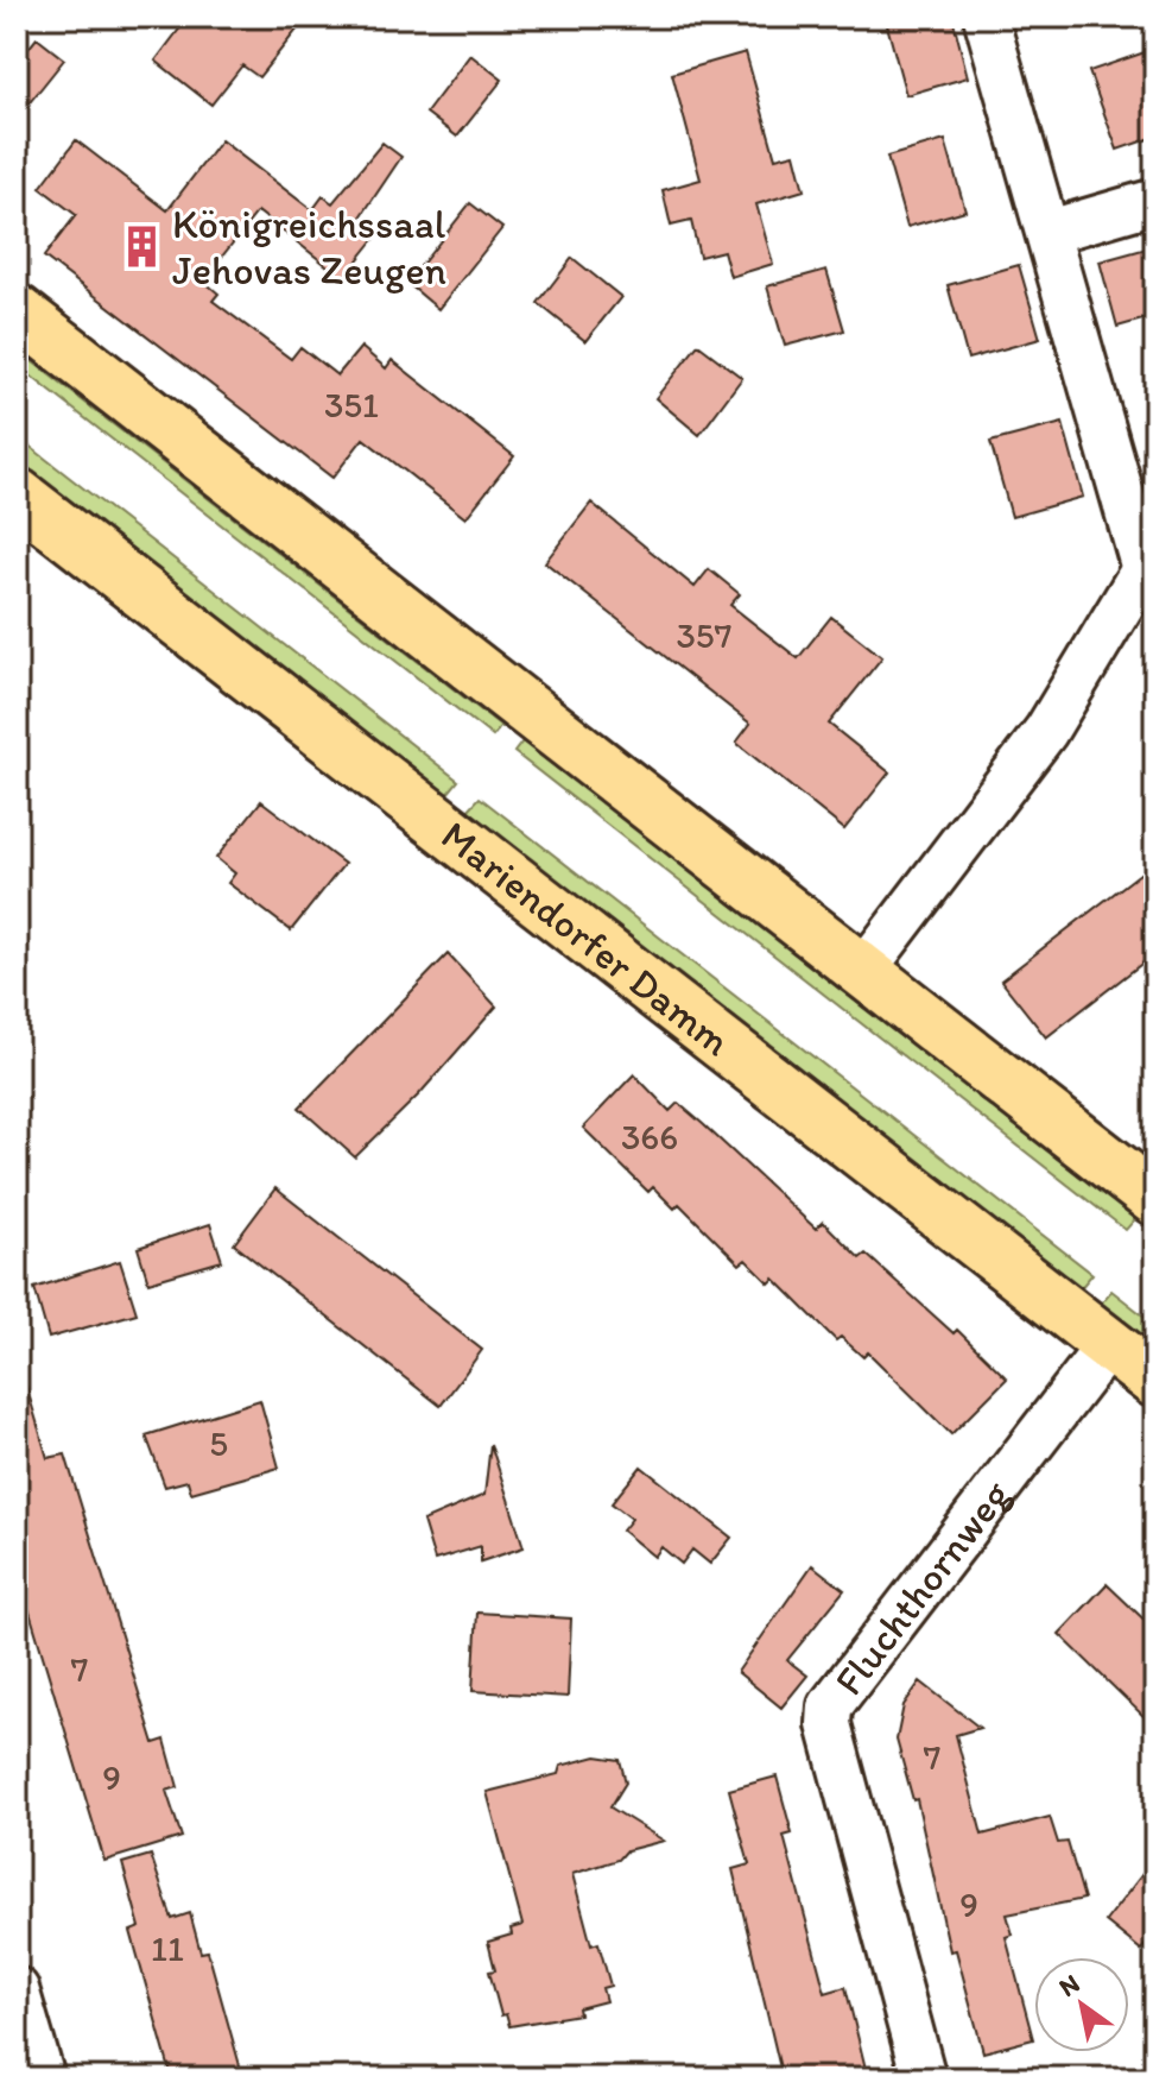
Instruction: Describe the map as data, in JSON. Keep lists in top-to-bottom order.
{
  "streets": {
    "main road": ["Mariendorfer Damm"],
    "street": ["Fluchthornweg"]
  },
  "crossings": [
    ["Mariendorfer Damm", "Fluchthornweg"]
  ],
  "places": {
    "building": ["Königreichssaal Jehovas Zeugen"]
  },
  "house_numbers": [
    "351",
    "357",
    "366",
    "5",
    "7",
    "7",
    "9",
    "9",
    "11"
  ],
  "north": "top left"
}
